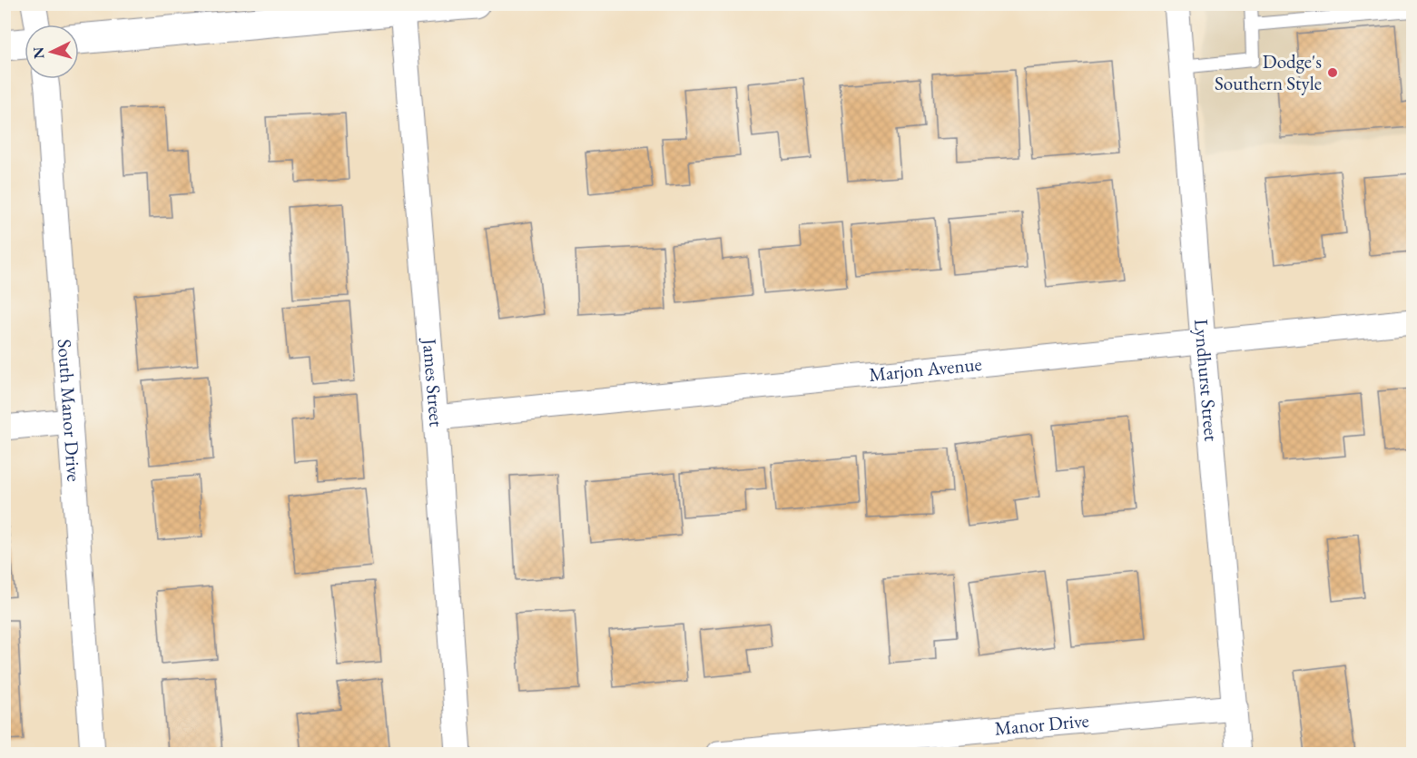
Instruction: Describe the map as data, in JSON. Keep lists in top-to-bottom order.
{
  "streets": {
    "street": [
      "Marjon Avenue",
      "Lyndhurst Street",
      "James Street",
      "South Manor Drive",
      "Manor Drive"
    ]
  },
  "crossings": [
    ["Marjon Avenue", "Lyndhurst Street"],
    ["Marjon Avenue", "James Street"],
    ["Lyndhurst Street", "Manor Drive"]
  ],
  "places": ["Dodge's Southern Style"],
  "north": "left"
}
